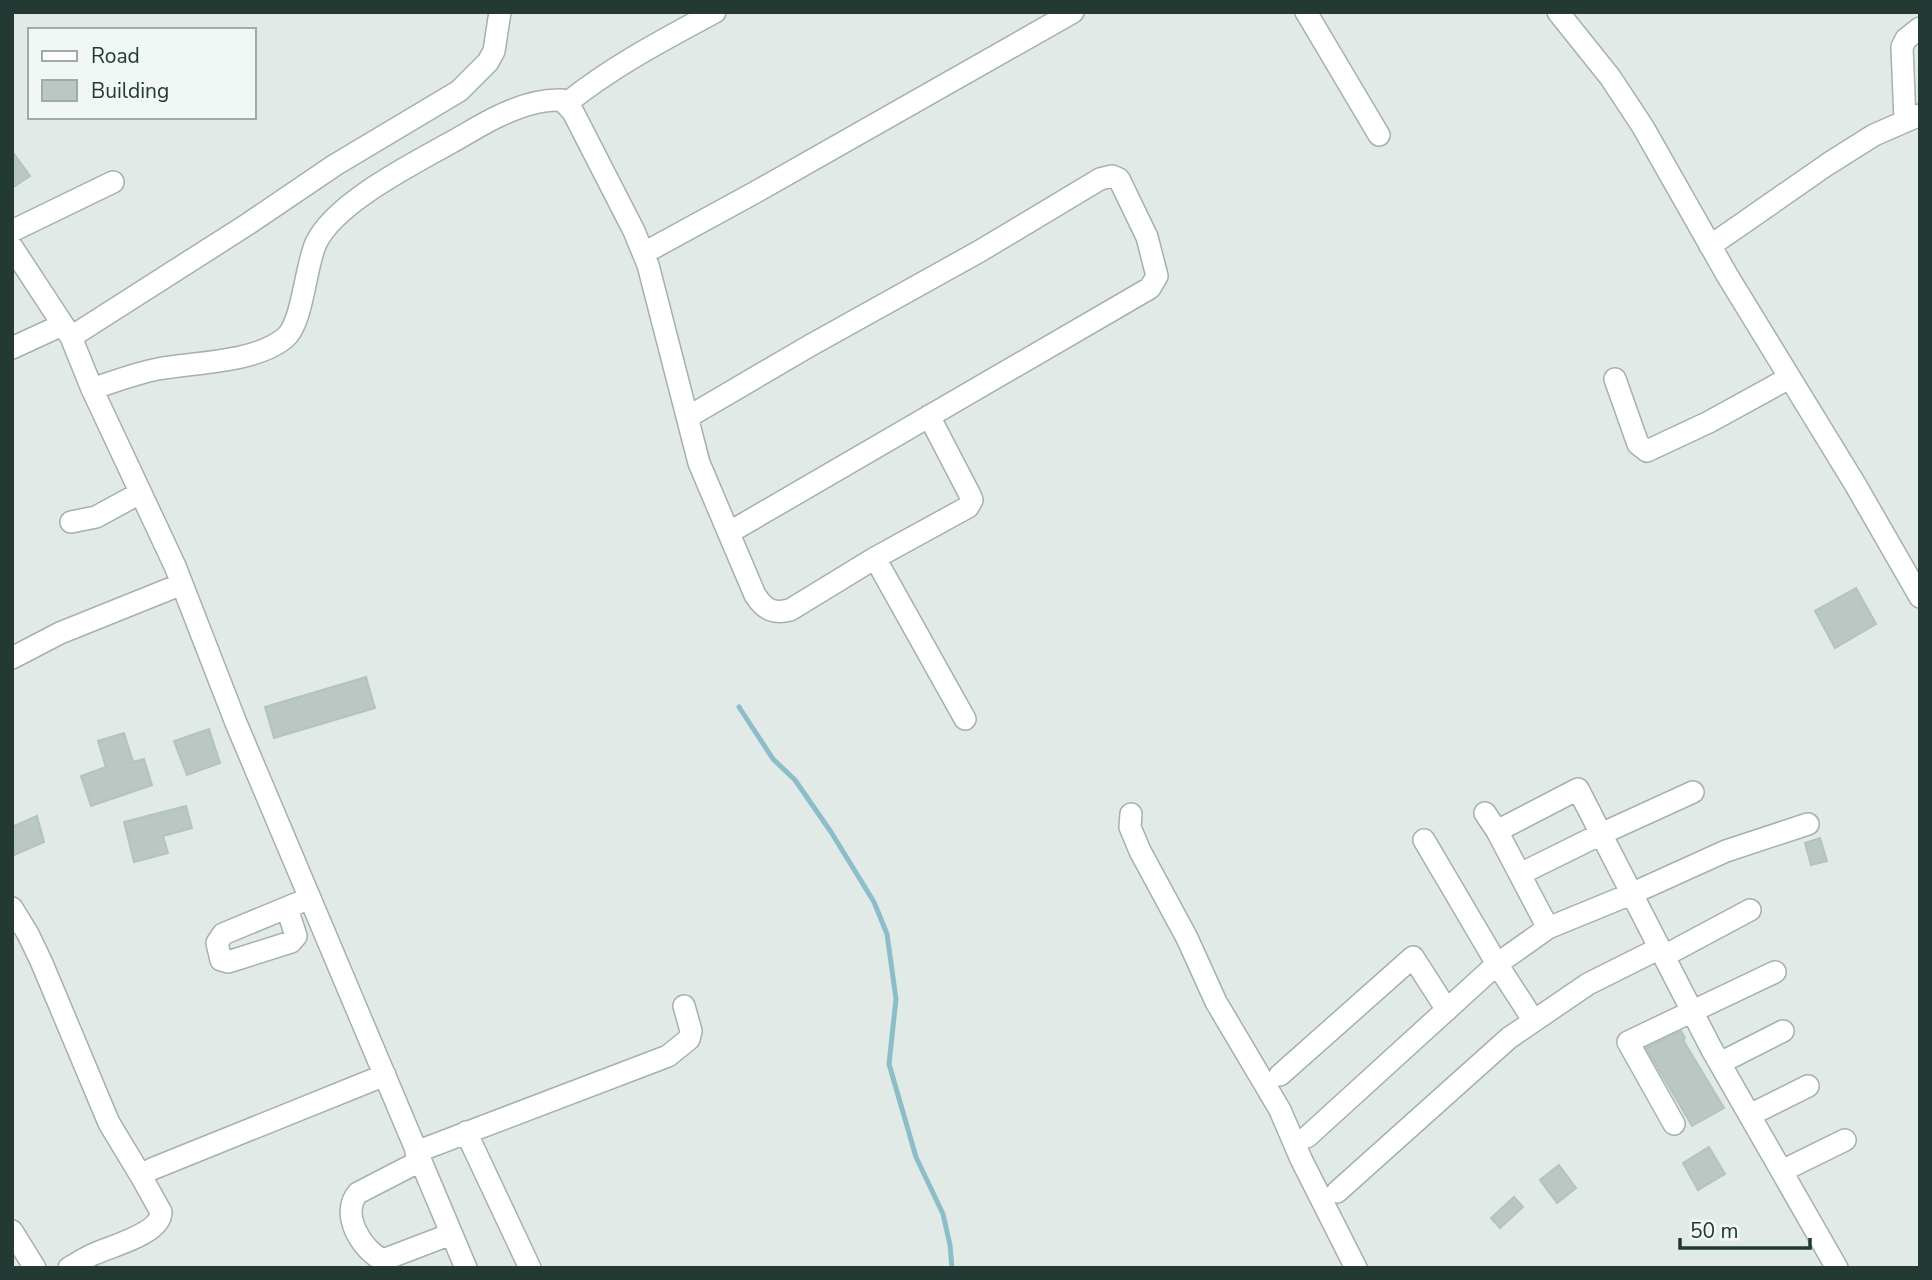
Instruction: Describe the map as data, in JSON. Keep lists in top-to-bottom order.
{
  "legend": ["Road", "Building"],
  "scale_bar": "50 m"
}
